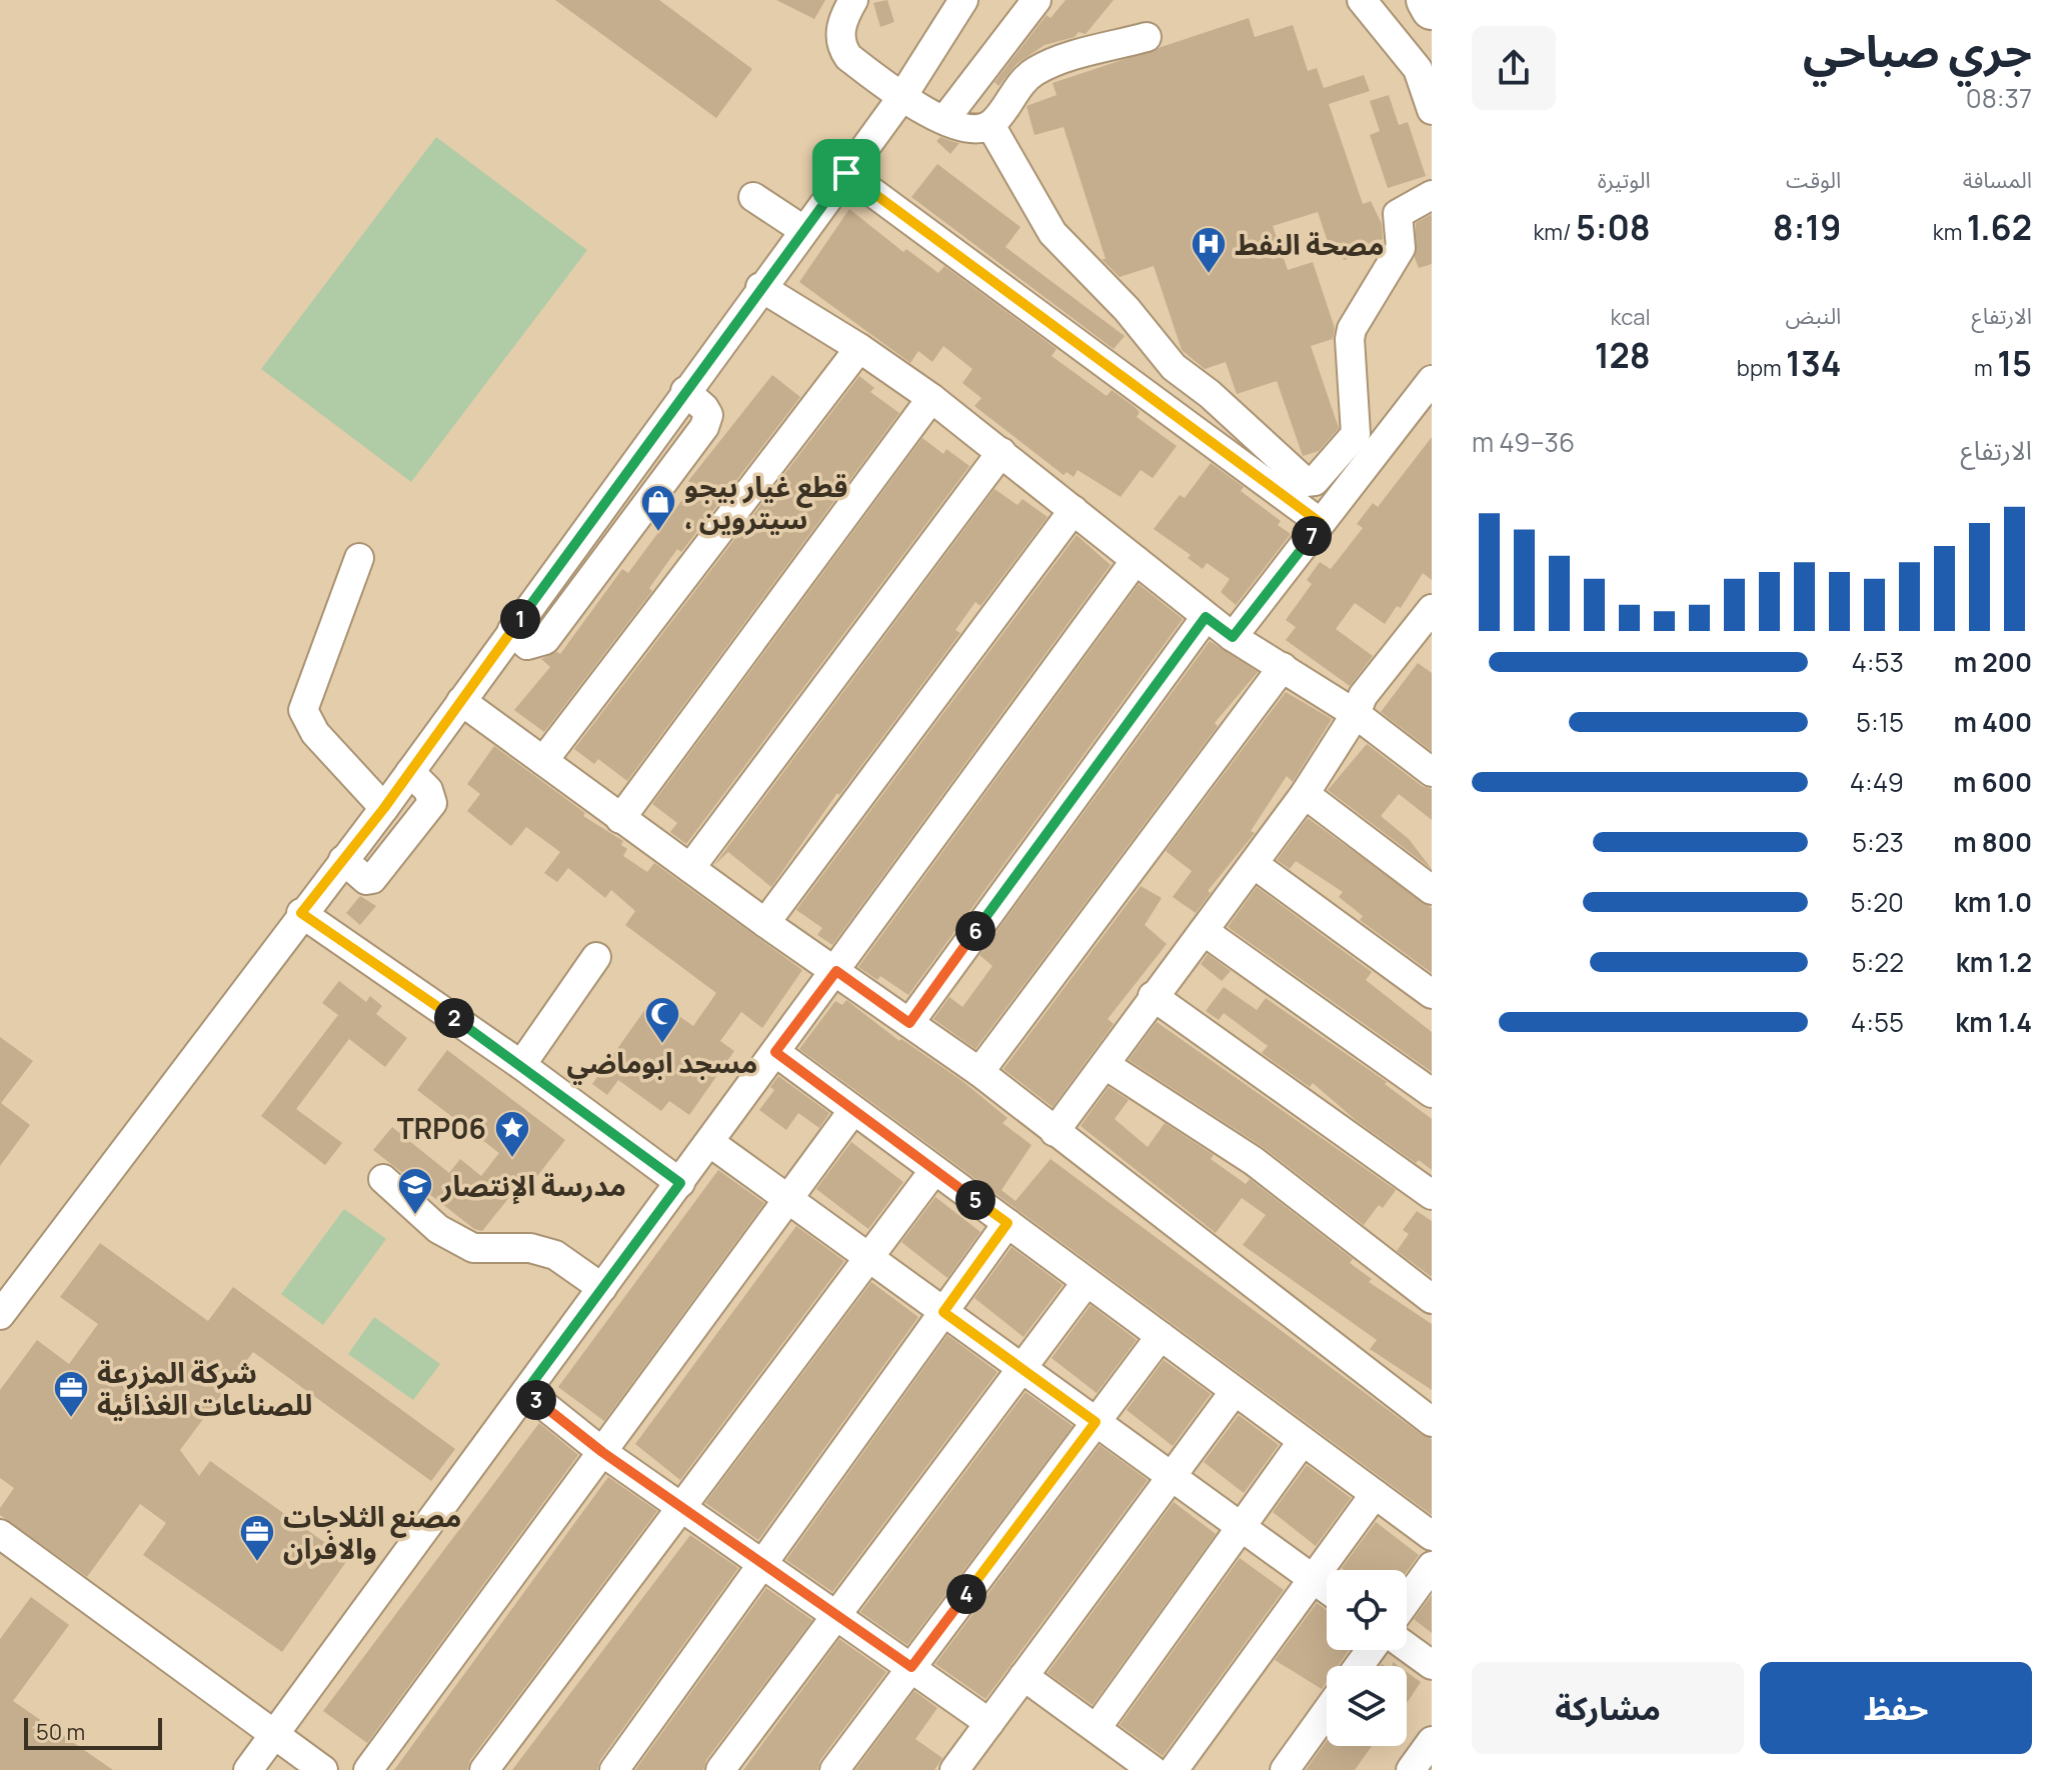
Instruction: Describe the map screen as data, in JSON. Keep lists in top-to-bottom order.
{
  "places": {
    "hospital": ["مصحة النفط"],
    "shop": ["قطع غيار بيجو ، سيتروين"],
    "mosque": ["مسجد ابوماضي"],
    "place": ["TRP06"],
    "school or university": ["مدرسة الإنتصار"],
    "office": ["شركة المزرعة للصناعات الغذائية", "مصنع الثلاجات والافران"]
  },
  "scale_bar": "50 m",
  "page": {
    "heading": ["جري صباحي", "08:37"],
    "stats": [
      ["المسافة", "1.62 km"],
      ["الوقت", "8:19"],
      ["الوتيرة", "5:08 /km"],
      ["الارتفاع", "15 m"],
      ["النبض", "134 bpm"],
      ["kcal", "128"]
    ],
    "chart": ["الارتفاع", "36–49 m"],
    "pins": [
      "7",
      "1",
      "6",
      "2",
      "5",
      "3",
      "4"
    ],
    "list": [
      {
        "name": "200 m",
        "note": "4:53"
      },
      {
        "name": "400 m",
        "note": "5:15"
      },
      {
        "name": "600 m",
        "note": "4:49"
      },
      {
        "name": "800 m",
        "note": "5:23"
      },
      {
        "name": "1.0 km",
        "note": "5:20"
      },
      {
        "name": "1.2 km",
        "note": "5:22"
      },
      {
        "name": "1.4 km",
        "note": "4:55"
      }
    ],
    "buttons": ["حفظ", "مشاركة"],
    "scale": "50 m"
  }
}
